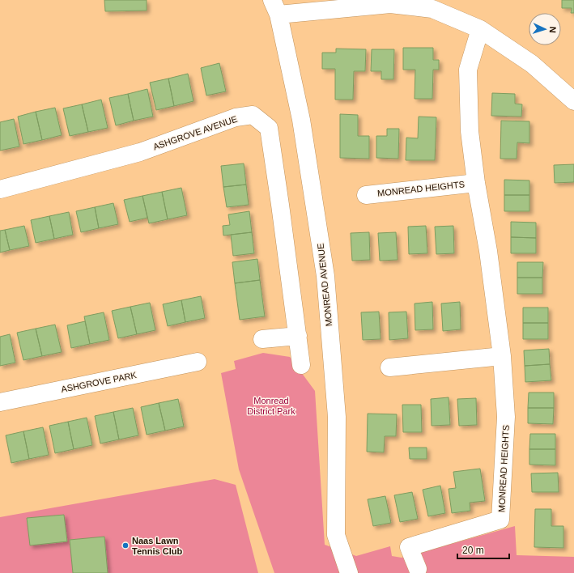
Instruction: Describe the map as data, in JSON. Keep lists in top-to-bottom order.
{
  "streets": {
    "street": [
      "ASHGROVE AVENUE",
      "MONREAD HEIGHTS",
      "MONREAD AVENUE",
      "ASHGROVE PARK"
    ]
  },
  "parks": ["Monread District Park"],
  "places": ["Naas Lawn Tennis Club"],
  "scale_bar": "20 m",
  "north": "right"
}
